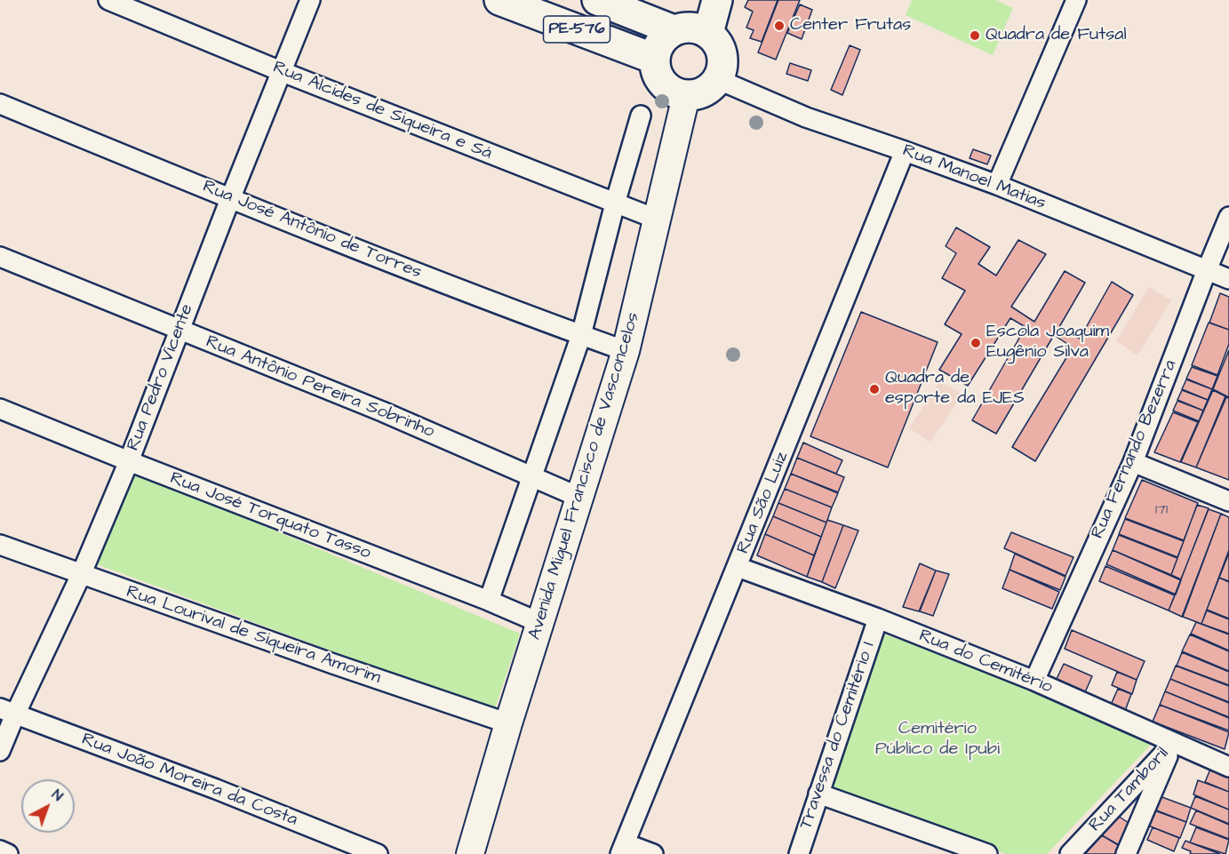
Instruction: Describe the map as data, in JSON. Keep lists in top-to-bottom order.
{
  "streets": {
    "main road": ["PE-576"],
    "street": [
      "Rua Alcides de Siqueira e Sá",
      "Rua Manoel Matias",
      "Rua José Antônio de Torres",
      "Rua Pedro Vicente",
      "Rua Antônio Pereira Sobrinho",
      "Rua Fernando Bezerra",
      "Avenida Miguel Francisco de Vasconcelos",
      "Rua São Luiz",
      "Rua José Torquato Tasso",
      "Rua Lourival de Siqueira Amorim",
      "Rua do Cemitério",
      "Travessa do Cemitério I",
      "Rua João Moreira da Costa",
      "Rua Tamboril"
    ]
  },
  "crossings": [
    ["PE-576", "Rua Manoel Matias"],
    ["PE-576", "Avenida Miguel Francisco de Vasconcelos"],
    ["Rua Alcides de Siqueira e Sá", "Rua Pedro Vicente"],
    ["Rua Alcides de Siqueira e Sá", "Avenida Miguel Francisco de Vasconcelos"],
    ["Rua Manoel Matias", "Rua Fernando Bezerra"],
    ["Rua Manoel Matias", "Avenida Miguel Francisco de Vasconcelos"],
    ["Rua Manoel Matias", "Rua São Luiz"],
    ["Rua José Antônio de Torres", "Rua Pedro Vicente"],
    ["Rua José Antônio de Torres", "Avenida Miguel Francisco de Vasconcelos"],
    ["Rua Pedro Vicente", "Rua Antônio Pereira Sobrinho"],
    ["Rua Pedro Vicente", "Rua José Torquato Tasso"],
    ["Rua Pedro Vicente", "Rua Lourival de Siqueira Amorim"],
    ["Rua Pedro Vicente", "Rua João Moreira da Costa"],
    ["Rua Antônio Pereira Sobrinho", "Avenida Miguel Francisco de Vasconcelos"],
    ["Rua Fernando Bezerra", "Rua do Cemitério"],
    ["Avenida Miguel Francisco de Vasconcelos", "Rua José Torquato Tasso"],
    ["Avenida Miguel Francisco de Vasconcelos", "Rua Lourival de Siqueira Amorim"],
    ["Rua São Luiz", "Rua do Cemitério"],
    ["Rua do Cemitério", "Travessa do Cemitério I"],
    ["Rua do Cemitério", "Rua Tamboril"]
  ],
  "parks": ["Cemitério Público de Ipubi"],
  "places": [
    "Center Frutas",
    "Quadra de Futsal",
    "Escola Joaquim Eugênio Silva",
    "Quadra de esporte da EJES"
  ],
  "house_numbers": ["171"],
  "north": "top right"
}
